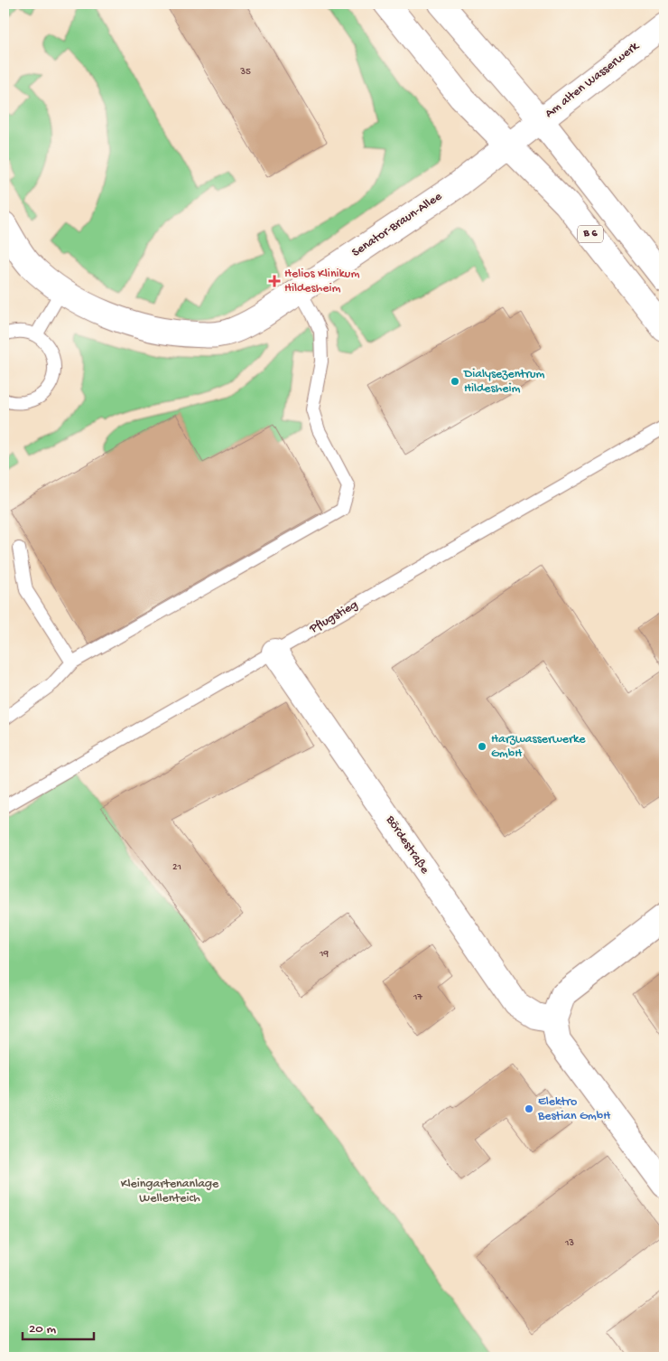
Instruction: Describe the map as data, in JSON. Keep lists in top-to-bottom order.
{
  "streets": {
    "street": [
      "Am alten Wasserwerk",
      "Senator-Braun-Allee",
      "B 6",
      "Bördestraße"
    ],
    "lane": ["Pflugstieg"]
  },
  "crossings": [
    ["Am alten Wasserwerk", "Senator-Braun-Allee"],
    ["Am alten Wasserwerk", "B 6"],
    ["Senator-Braun-Allee", "B 6"],
    ["Pflugstieg", "Bördestraße"]
  ],
  "parks": ["Kleingartenanlage Wellenteich"],
  "places": {
    "health": ["Helios Klinikum Hildesheim"],
    "other": ["Dialysezentrum Hildesheim", "Harzwasserwerke GmbH", "Elektro Bestian GmbH"]
  },
  "house_numbers": [
    "35",
    "21",
    "19",
    "17",
    "13"
  ],
  "scale_bar": "20 m"
}
